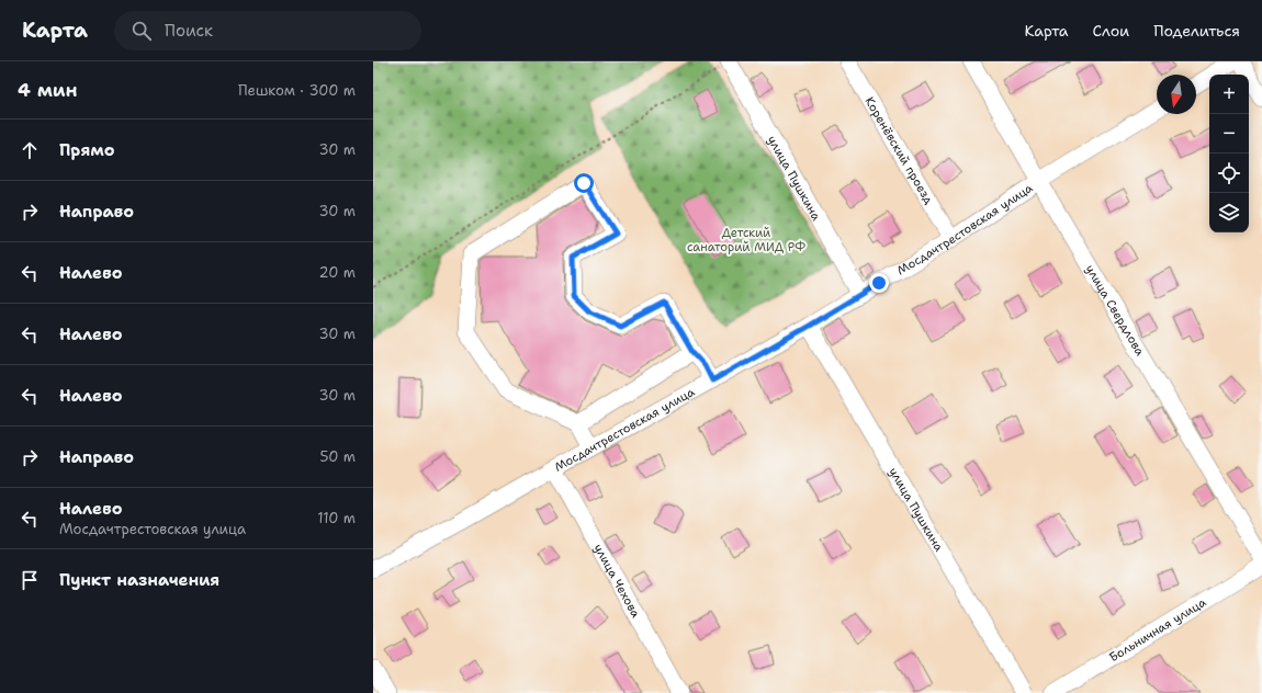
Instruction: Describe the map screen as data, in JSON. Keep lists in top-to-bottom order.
{
  "streets": {
    "street": [
      "Коренёвский проезд",
      "улица Пушкина",
      "Мосдачтрестовская улица",
      "улица Свердлова",
      "улица Чехова",
      "Больничная улица"
    ]
  },
  "crossings": [
    ["Коренёвский проезд", "Мосдачтрестовская улица"],
    ["улица Пушкина", "Мосдачтрестовская улица"],
    ["Мосдачтрестовская улица", "улица Свердлова"],
    ["Мосдачтрестовская улица", "улица Чехова"]
  ],
  "parks": ["Детский санаторий МИД РФ"],
  "north": "bottom",
  "page": {
    "header": "Карта",
    "search": "Поиск",
    "nav": ["Карта", "Слои", "Поделиться"],
    "heading": ["4 мин", "Пешком · 300 m"],
    "map_buttons": ["+", "−"],
    "list": [
      ["Прямо", "30 m"],
      ["Направо", "30 m"],
      ["Налево", "20 m"],
      ["Налево", "30 m"],
      ["Налево", "30 m"],
      ["Направо", "50 m"],
      ["Налево", "Мосдачтрестовская улица", "110 m"],
      "Пункт назначения"
    ]
  }
}
